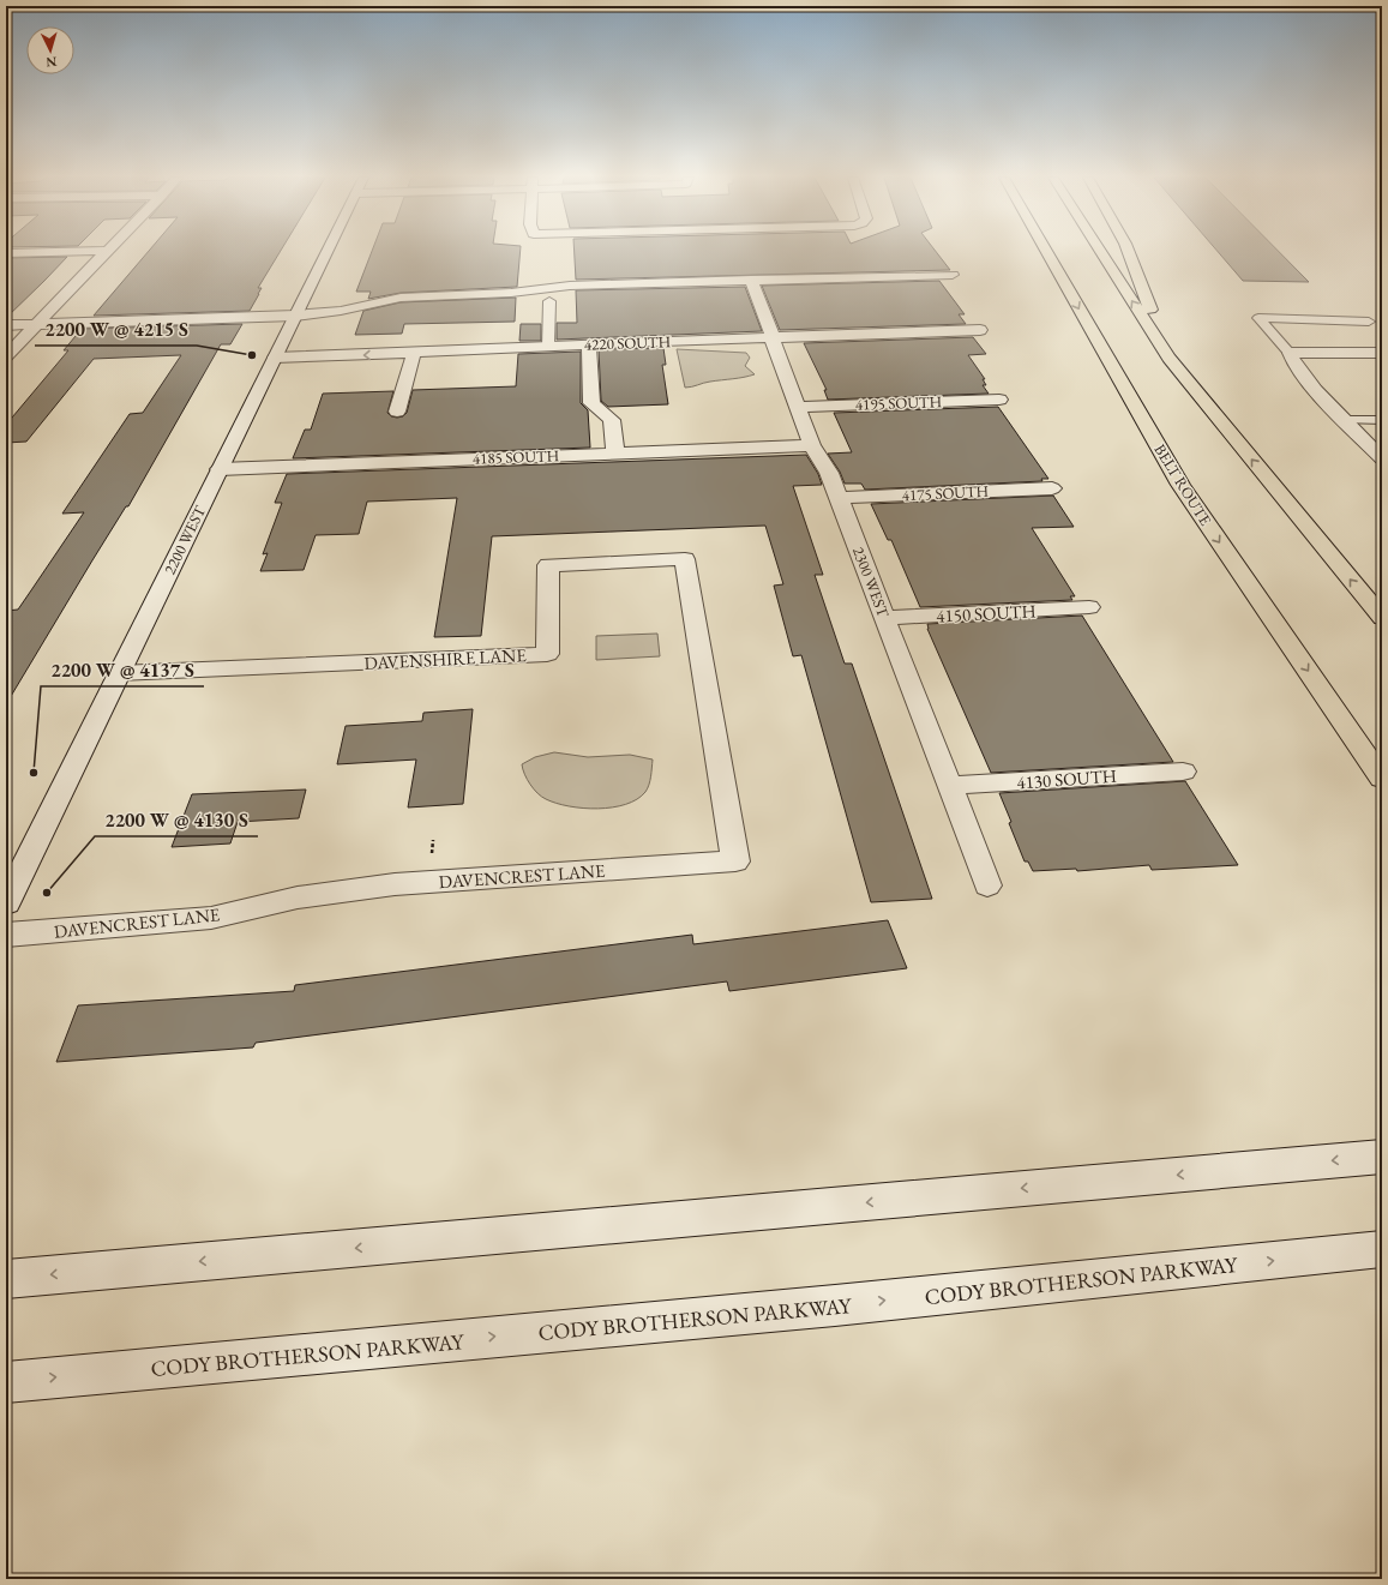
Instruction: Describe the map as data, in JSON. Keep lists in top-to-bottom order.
{
  "streets": {
    "highway": ["BELT ROUTE"],
    "street": [
      "4220 SOUTH",
      "4195 SOUTH",
      "4185 SOUTH",
      "4175 SOUTH",
      "2200 WEST",
      "2300 WEST",
      "4150 SOUTH",
      "DAVENSHIRE LANE",
      "4130 SOUTH",
      "DAVENCREST LANE",
      "CODY BROTHERSON PARKWAY"
    ]
  },
  "crossings": [
    ["4220 SOUTH", "2200 WEST"],
    ["4220 SOUTH", "2300 WEST"],
    ["4195 SOUTH", "2300 WEST"],
    ["4185 SOUTH", "2200 WEST"],
    ["4185 SOUTH", "2300 WEST"],
    ["4175 SOUTH", "2300 WEST"],
    ["2200 WEST", "DAVENSHIRE LANE"],
    ["2300 WEST", "4150 SOUTH"],
    ["2300 WEST", "4130 SOUTH"],
    ["DAVENSHIRE LANE", "DAVENCREST LANE"]
  ],
  "places": ["2200 W @ 4215 S", "2200 W @ 4137 S", "2200 W @ 4130 S"],
  "north": "bottom"
}
